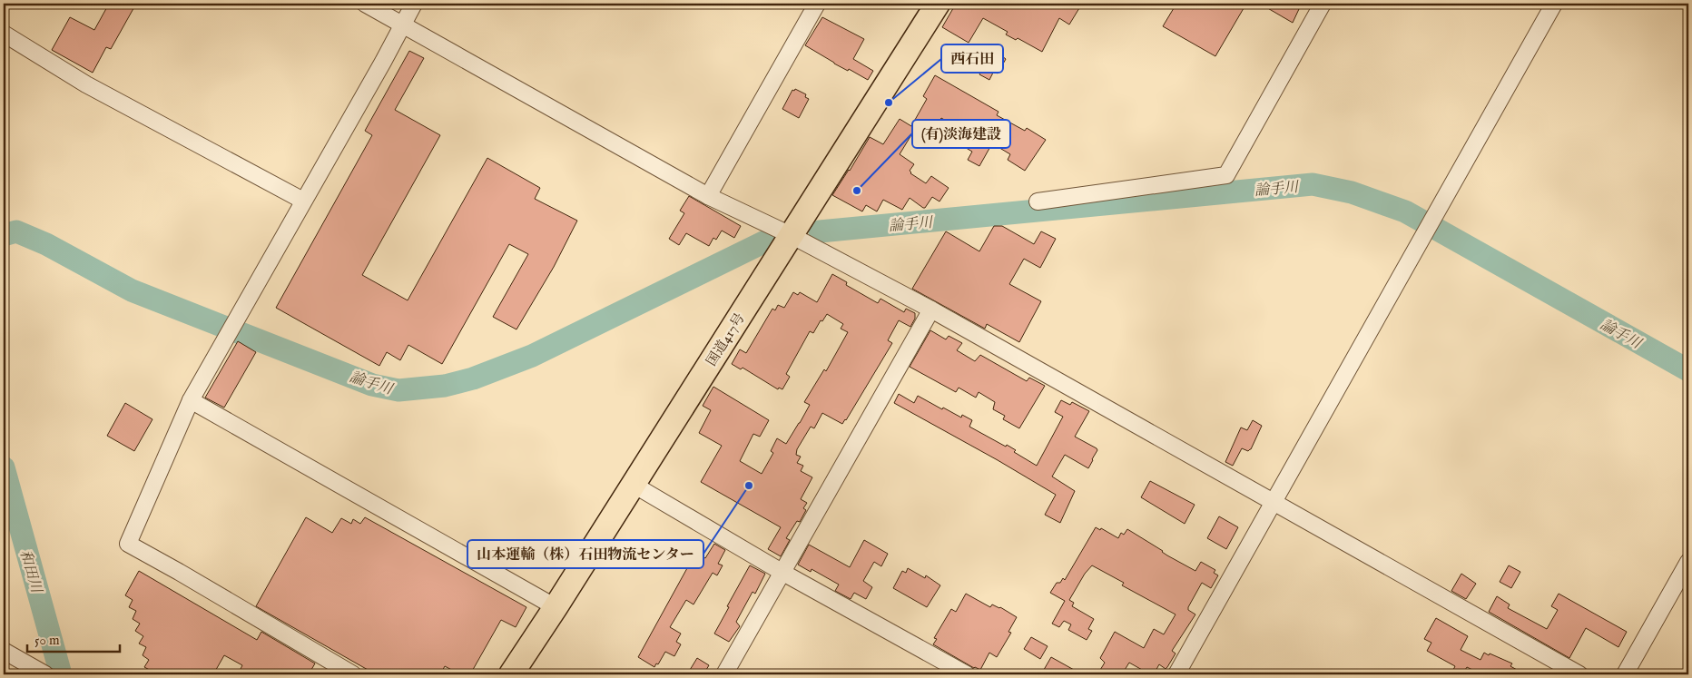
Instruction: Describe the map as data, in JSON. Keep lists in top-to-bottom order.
{
  "streets": {
    "highway": ["国道417号"]
  },
  "water": ["論手川", "和田川"],
  "places": ["西石田", "(有)淡海建設", "山本運輸（株）石田物流センター"],
  "scale_bar": "50 m"
}
